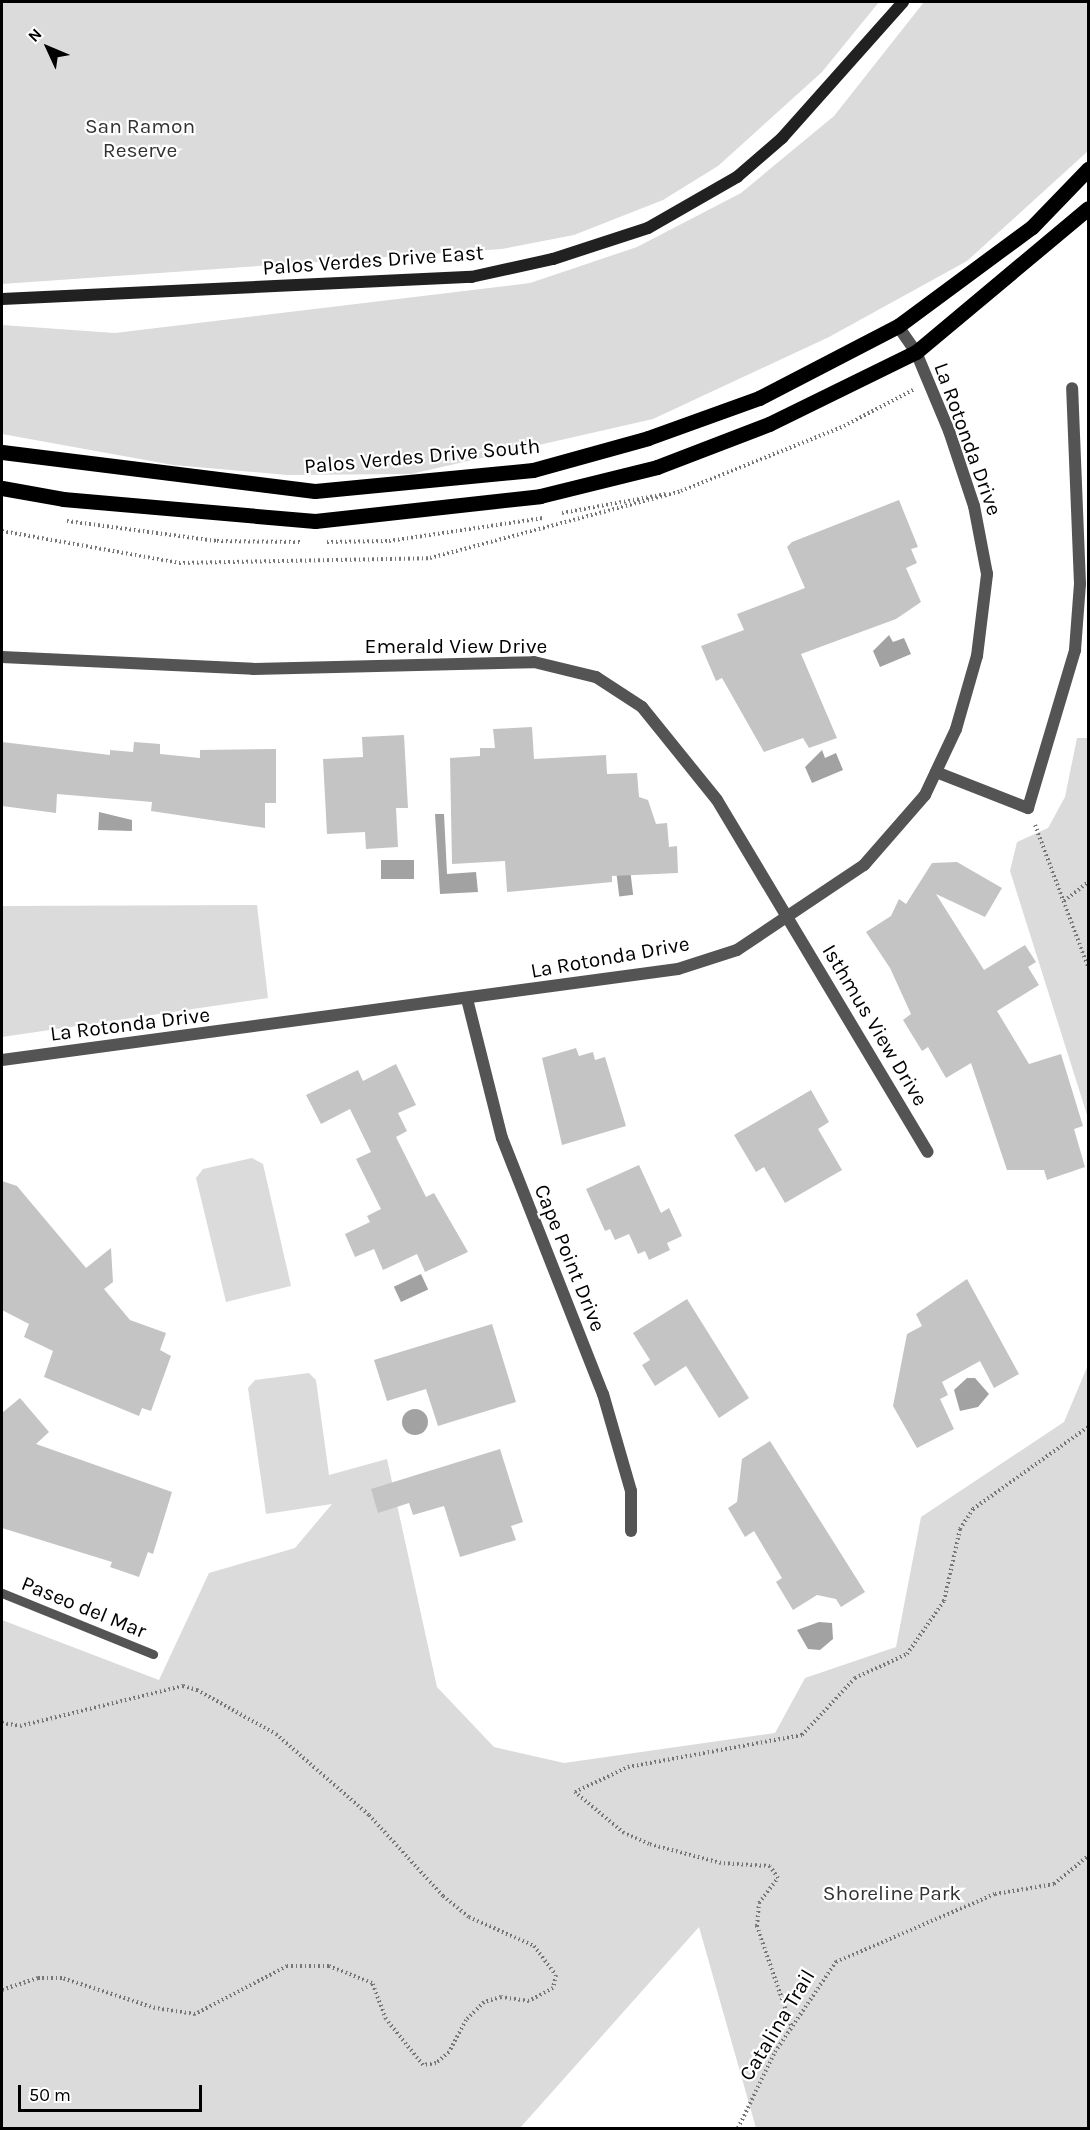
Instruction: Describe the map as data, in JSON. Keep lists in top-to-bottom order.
{
  "streets": {
    "main road": ["Palos Verdes Drive South"],
    "street": [
      "Palos Verdes Drive East",
      "La Rotonda Drive",
      "Emerald View Drive",
      "Isthmus View Drive",
      "Cape Point Drive"
    ],
    "lane": ["Paseo del Mar"],
    "path": ["Catalina Trail"]
  },
  "crossings": [
    ["La Rotonda Drive", "Palos Verdes Drive South"],
    ["La Rotonda Drive", "Emerald View Drive"],
    ["La Rotonda Drive", "Isthmus View Drive"],
    ["La Rotonda Drive", "Cape Point Drive"],
    ["Emerald View Drive", "Isthmus View Drive"]
  ],
  "parks": ["San Ramon Reserve", "Shoreline Park"],
  "scale_bar": "50 m",
  "north": "top left"
}
